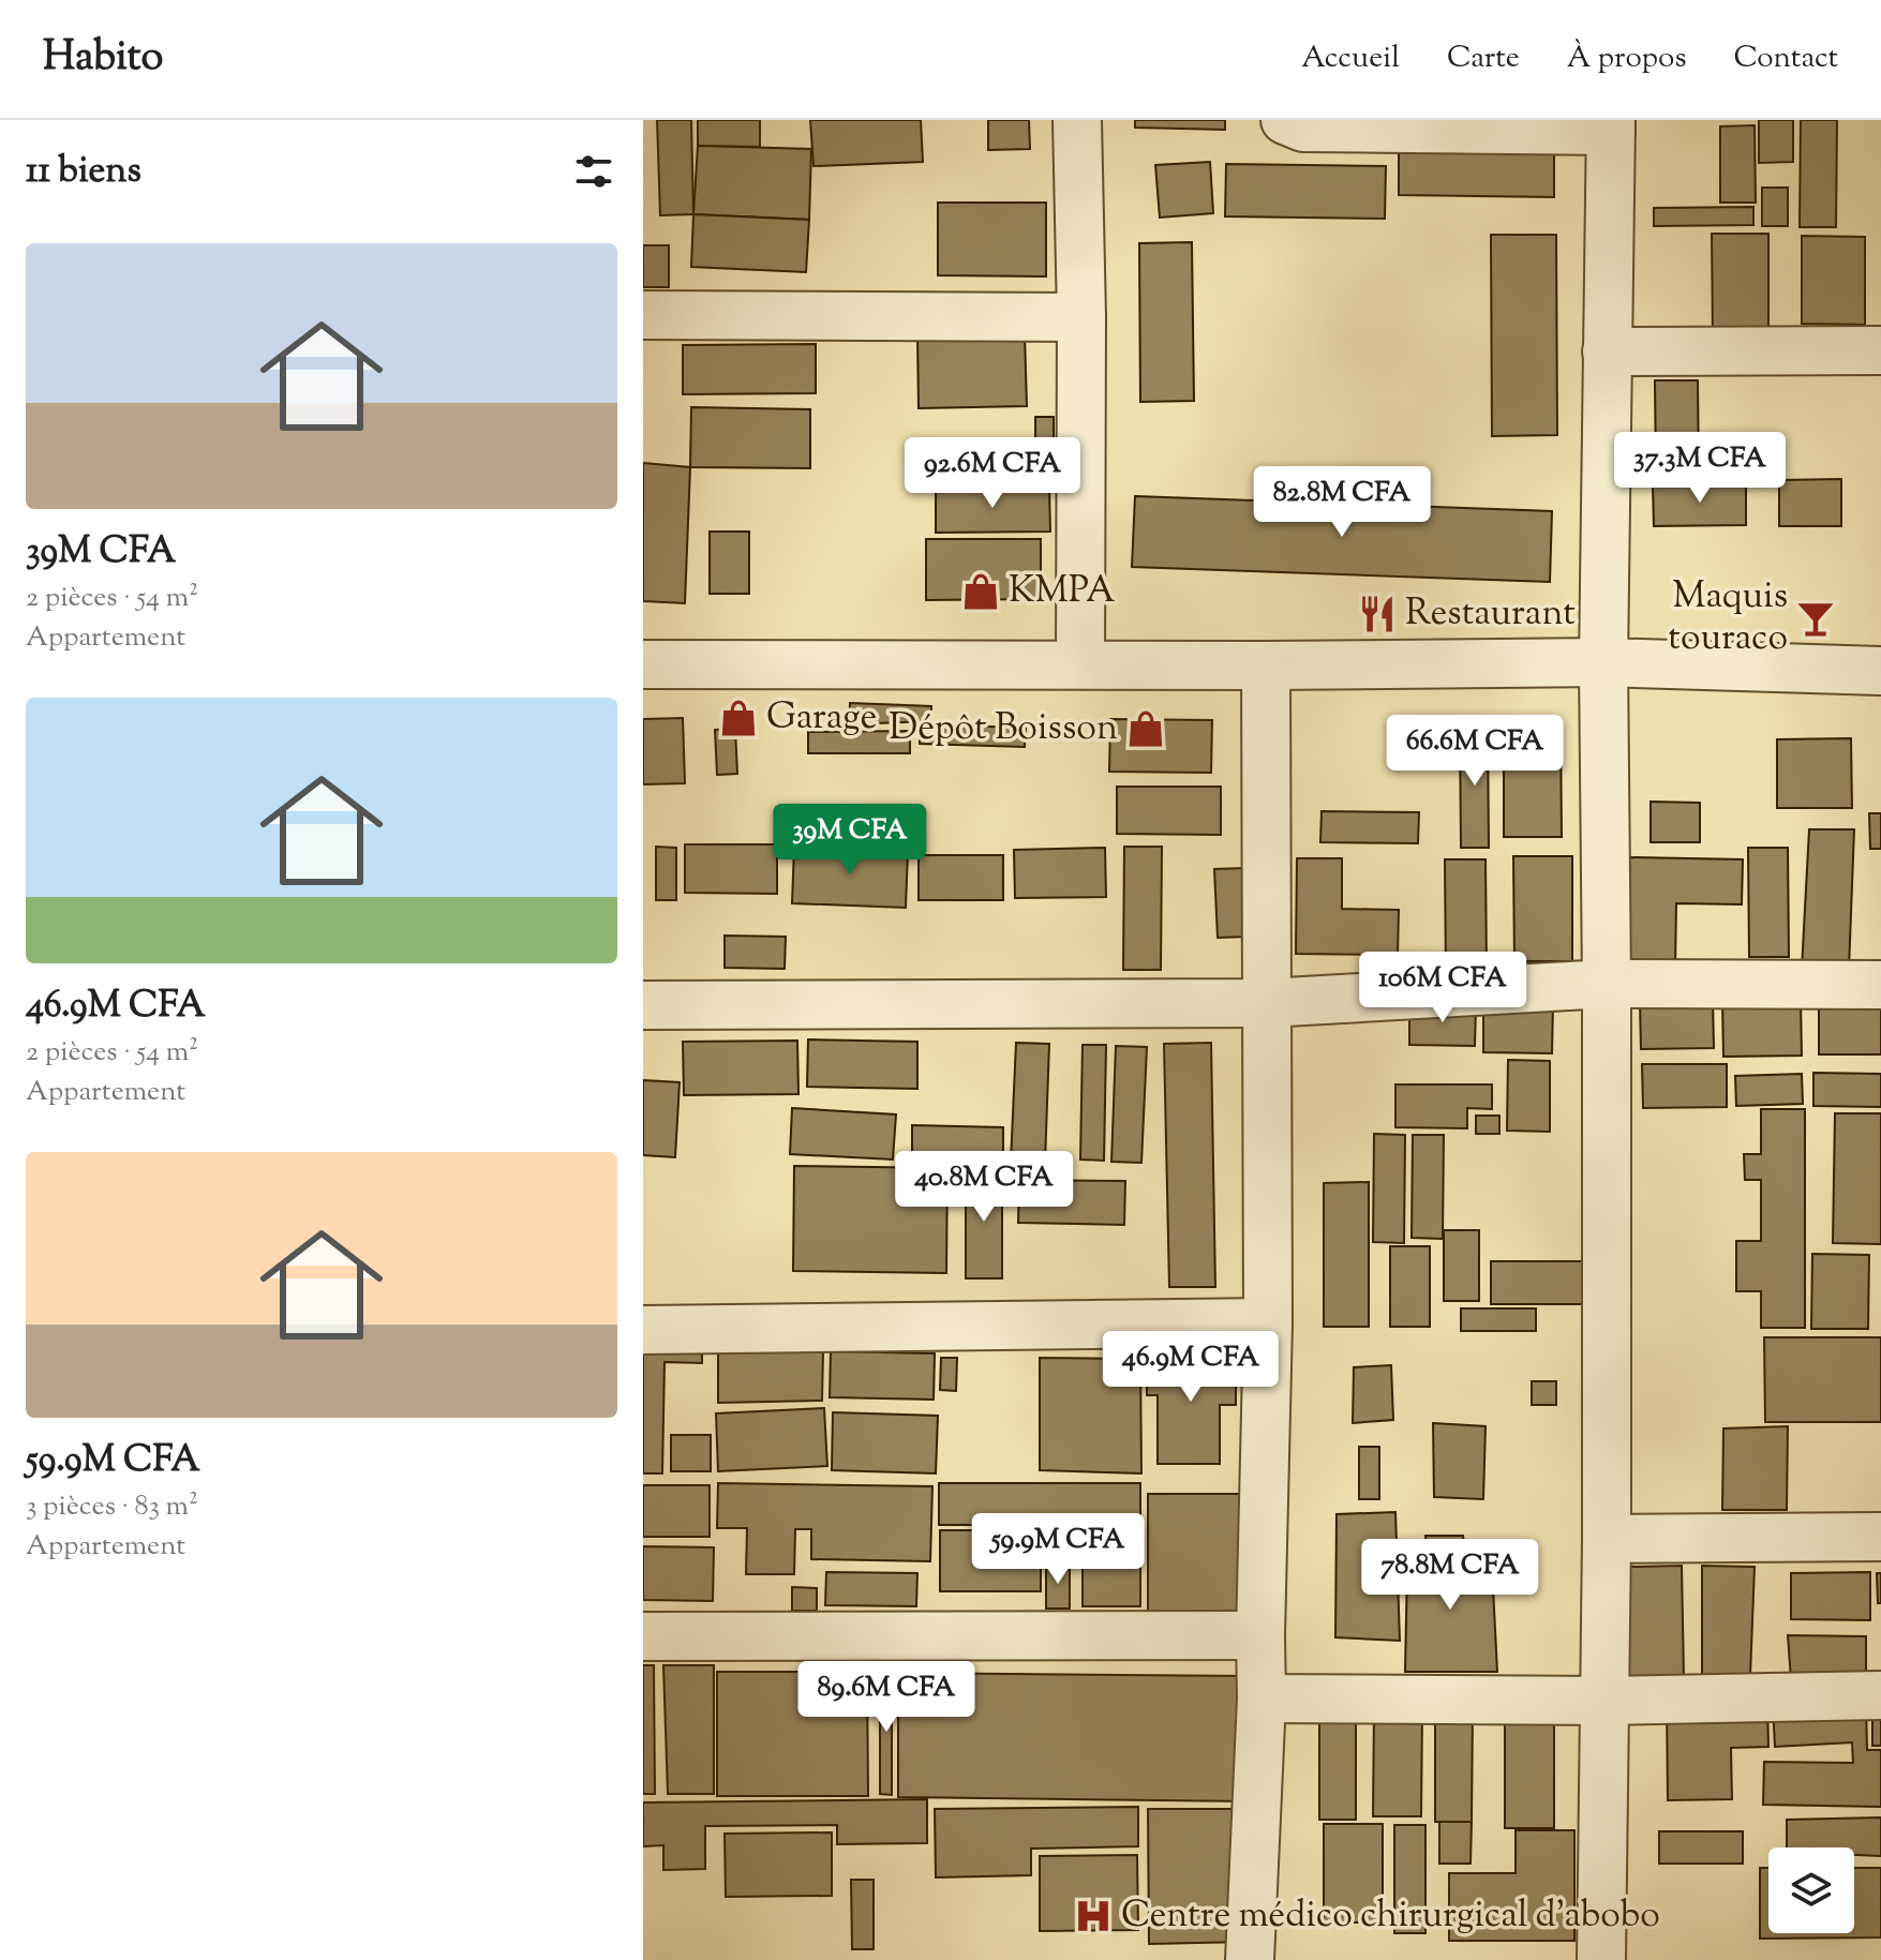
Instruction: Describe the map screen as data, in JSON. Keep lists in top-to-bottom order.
{
  "places": {
    "shop": ["KMPA", "Garage", "Dépôt Boisson"],
    "restaurant": ["Restaurant"],
    "bar": ["Maquis touraco"],
    "hospital": ["Centre médico chirurgical d'abobo"]
  },
  "page": {
    "header": "Habito",
    "nav": [
      "Accueil",
      "Carte",
      "À propos",
      "Contact"
    ],
    "heading": "11 biens",
    "list": [
      {
        "name": "39M CFA",
        "note": "2 pièces · 54 m² · Appartement"
      },
      {
        "name": "46.9M CFA",
        "note": "2 pièces · 54 m² · Appartement"
      },
      {
        "name": "59.9M CFA",
        "note": "3 pièces · 83 m² · Appartement"
      }
    ],
    "price": [
      "37.3M CFA",
      "92.6M CFA",
      "82.8M CFA",
      "66.6M CFA",
      "39M CFA",
      "106M CFA",
      "40.8M CFA",
      "46.9M CFA",
      "59.9M CFA",
      "78.8M CFA",
      "89.6M CFA"
    ]
  }
}
